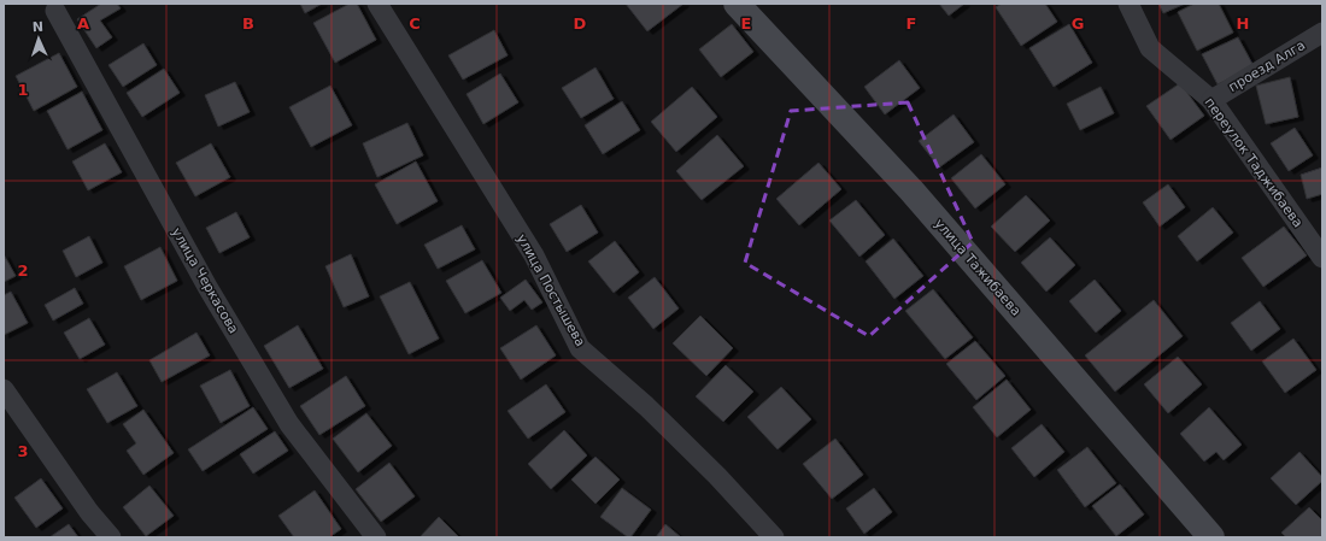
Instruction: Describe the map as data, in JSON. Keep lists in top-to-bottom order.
{
  "streets": {
    "street": [
      "проезд Алга",
      "переулок Таджибаева",
      "улица Тажибаева",
      "улица Черкасова",
      "улица Постышева"
    ]
  },
  "crossings": [
    ["проезд Алга", "переулок Таджибаева"]
  ],
  "north": "top",
  "grid": {
    "columns": [
      "A",
      "B",
      "C",
      "D",
      "E",
      "F",
      "G",
      "H"
    ],
    "rows": ["1", "2", "3"]
  }
}
